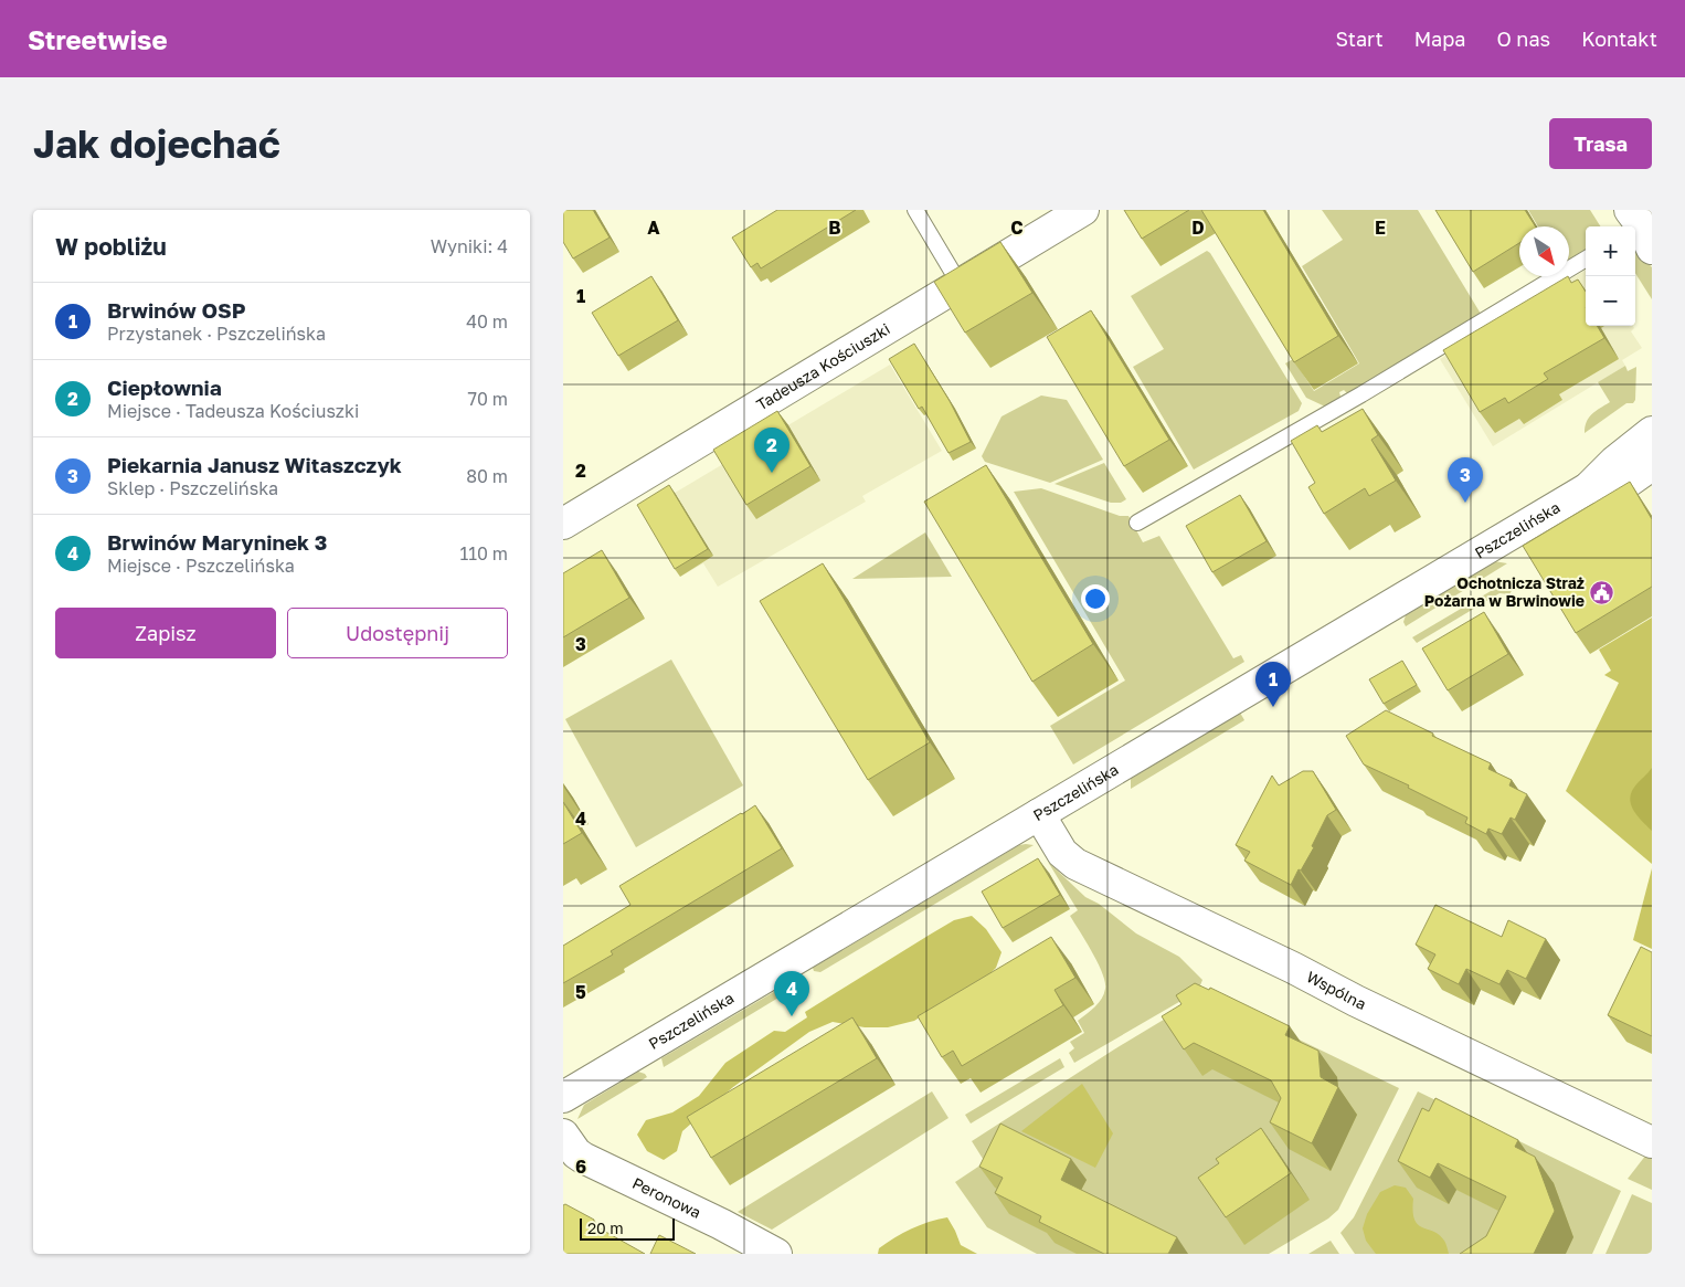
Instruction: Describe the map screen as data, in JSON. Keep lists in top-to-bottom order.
{
  "streets": {
    "street": [
      "Tadeusza Kościuszki",
      "Pszczelińska",
      "Wspólna",
      "Peronowa"
    ]
  },
  "crossings": [
    ["Pszczelińska", "Wspólna"]
  ],
  "places": {
    "public building": ["Ochotnicza Straż Pożarna w Brwinowie"]
  },
  "scale_bar": "20 m",
  "north": "bottom right",
  "page": {
    "header": "Streetwise",
    "nav": [
      "Start",
      "Mapa",
      "O nas",
      "Kontakt"
    ],
    "buttons": [
      "Trasa",
      ["Zapisz", "Udostępnij"]
    ],
    "title": "Jak dojechać",
    "heading": ["W pobliżu", "Wyniki: 4"],
    "map_buttons": ["+", "−"],
    "list": [
      {
        "mark": "1",
        "name": "Brwinów OSP",
        "note": "Przystanek · Pszczelińska",
        "value": "40 m"
      },
      {
        "mark": "2",
        "name": "Ciepłownia",
        "note": "Miejsce · Tadeusza Kościuszki",
        "value": "70 m"
      },
      {
        "mark": "3",
        "name": "Piekarnia Janusz Witaszczyk",
        "note": "Sklep · Pszczelińska",
        "value": "80 m"
      },
      {
        "mark": "4",
        "name": "Brwinów Maryninek 3",
        "note": "Miejsce · Pszczelińska",
        "value": "110 m"
      }
    ],
    "pins": [
      "2",
      "3",
      "1",
      "4"
    ],
    "scale": "20 m"
  },
  "grid": {
    "columns": [
      "A",
      "B",
      "C",
      "D",
      "E"
    ],
    "rows": [
      "1",
      "2",
      "3",
      "4",
      "5",
      "6"
    ]
  }
}
